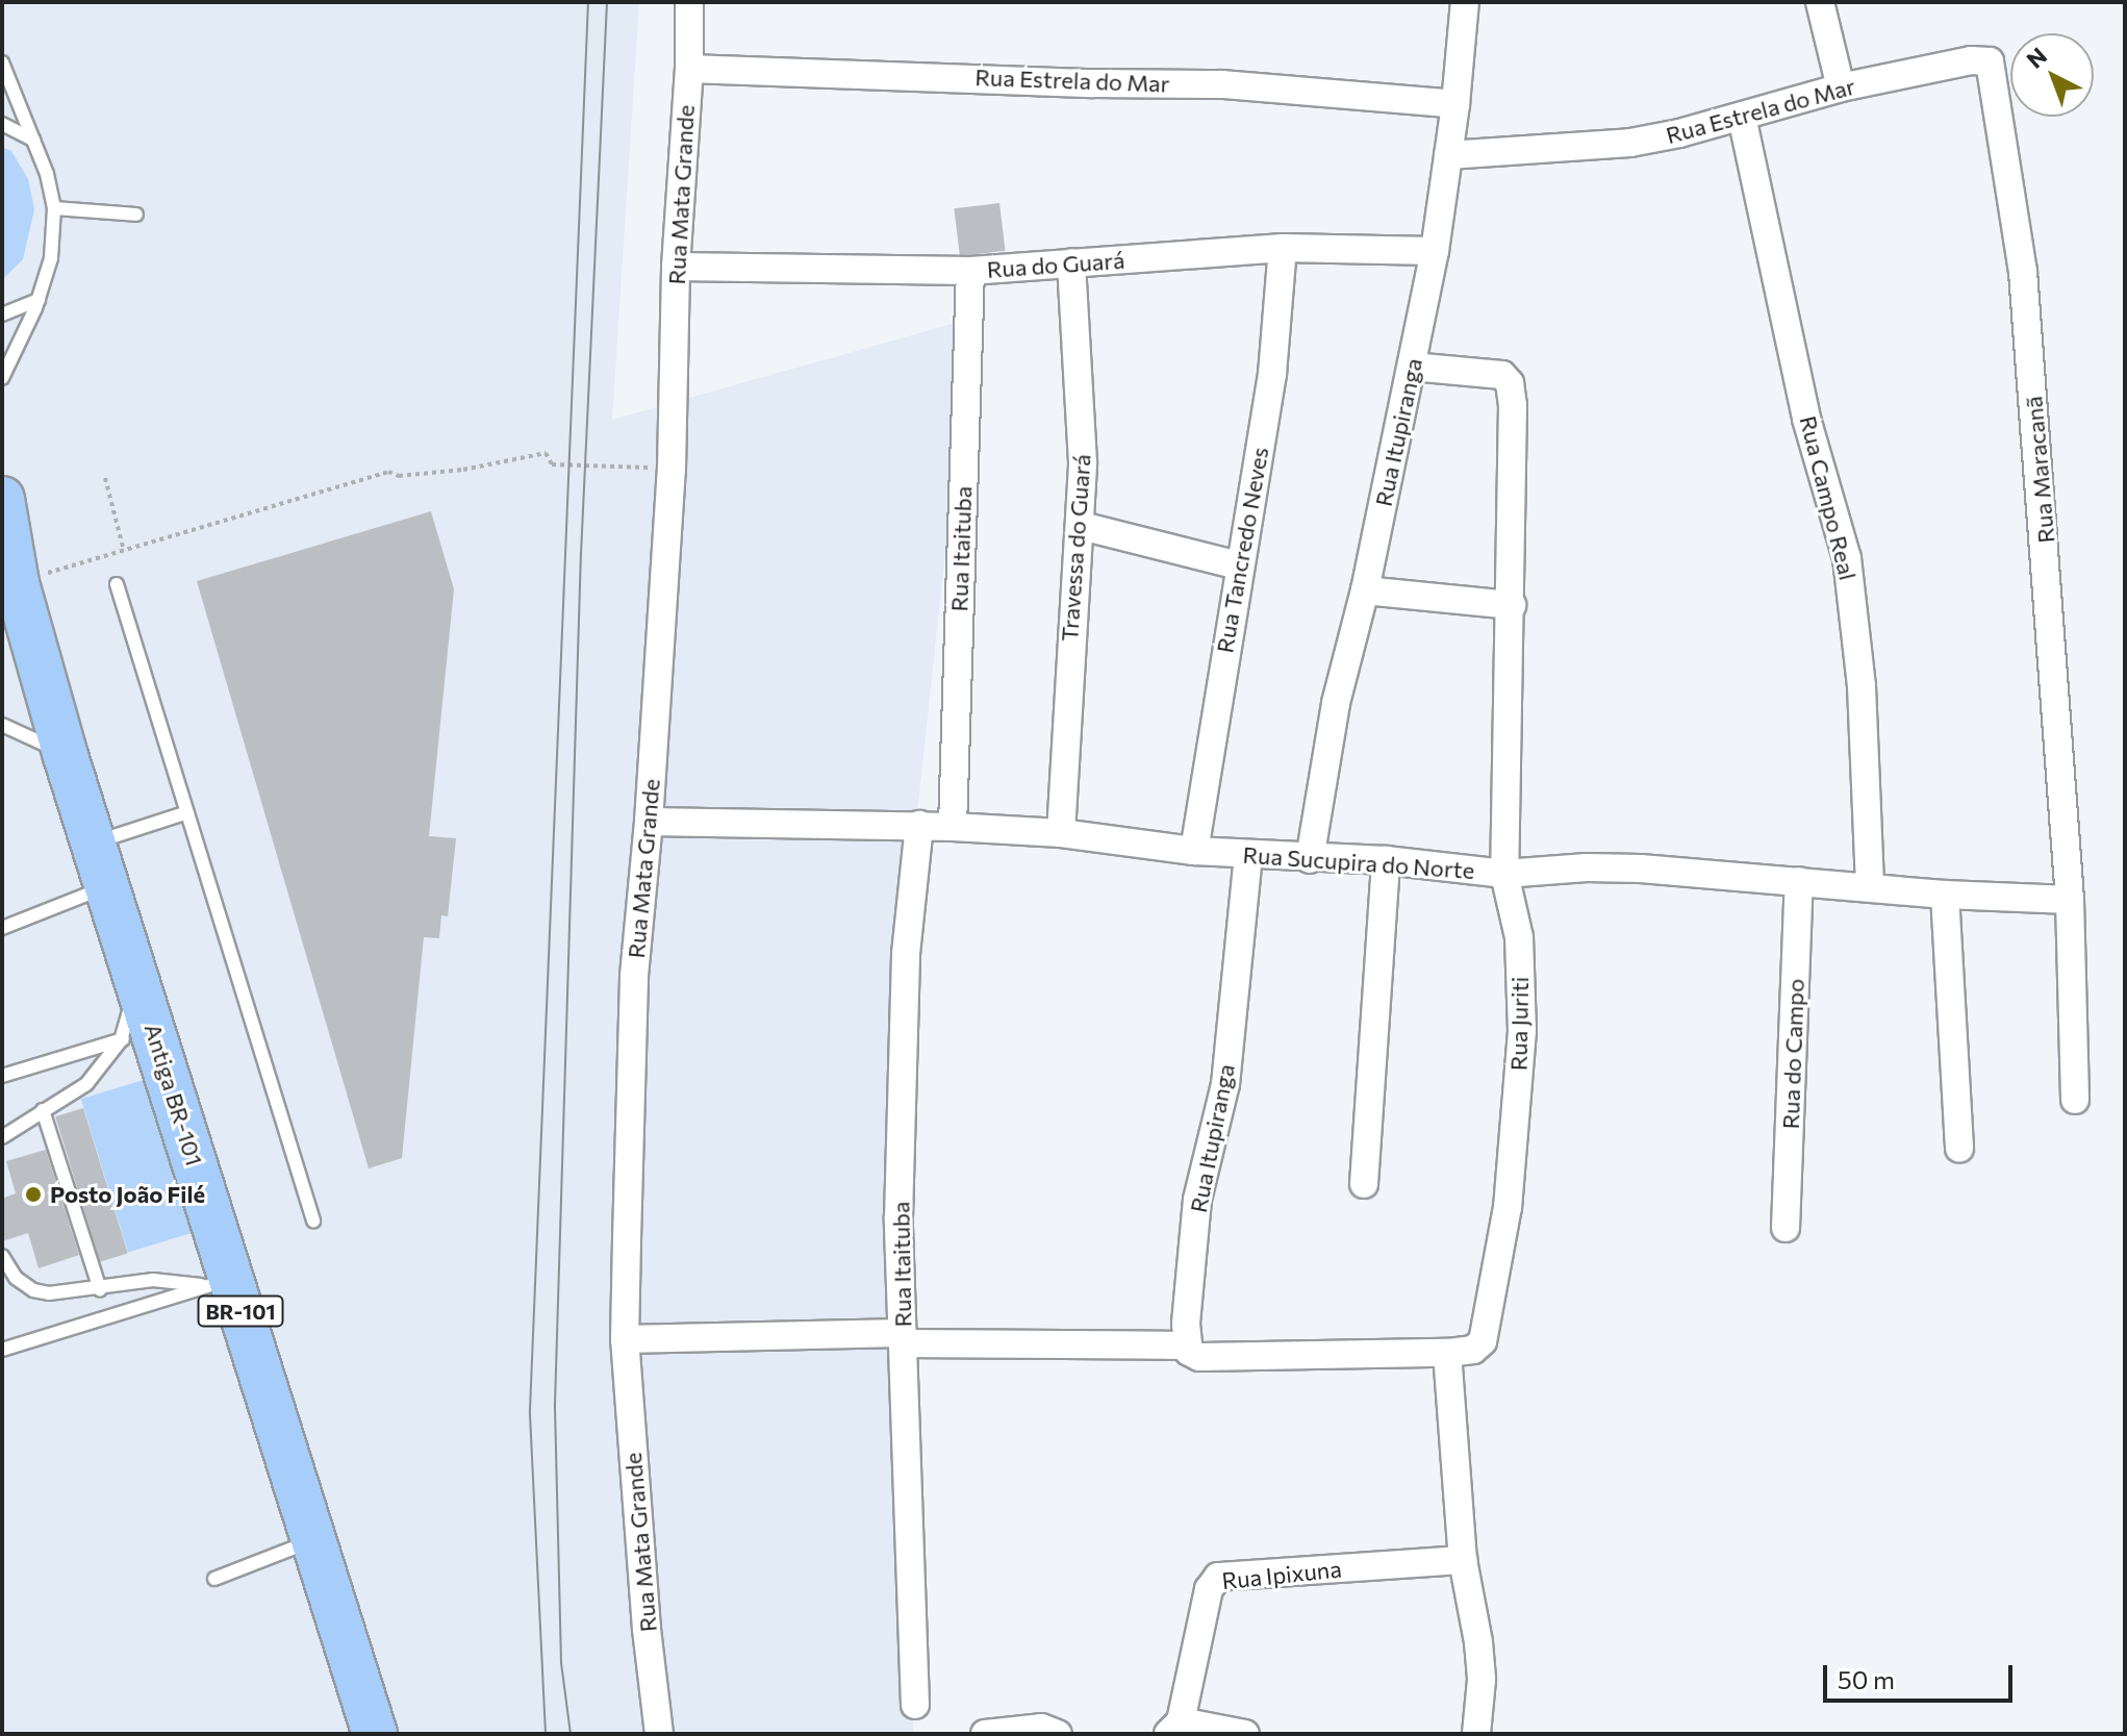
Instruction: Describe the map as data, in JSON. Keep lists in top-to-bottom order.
{
  "streets": {
    "main road": ["Antiga BR-101", "BR-101"],
    "street": [
      "Rua Estrela do Mar",
      "Rua Mata Grande",
      "Rua do Guará",
      "Rua Itupiranga",
      "Rua Maracanã",
      "Rua Campo Real",
      "Travessa do Guará",
      "Rua Itaituba",
      "Rua Tancredo Neves",
      "Rua Sucupira do Norte",
      "Rua Juriti",
      "Rua do Campo",
      "Rua Ipixuna"
    ]
  },
  "crossings": [
    ["Rua Estrela do Mar", "Rua Mata Grande"],
    ["Rua Estrela do Mar", "Rua Itupiranga"],
    ["Rua Estrela do Mar", "Rua Maracanã"],
    ["Rua Estrela do Mar", "Rua Campo Real"],
    ["Rua Mata Grande", "Rua do Guará"],
    ["Rua Mata Grande", "Rua Sucupira do Norte"],
    ["Rua do Guará", "Rua Itupiranga"],
    ["Rua do Guará", "Travessa do Guará"],
    ["Rua do Guará", "Rua Itaituba"],
    ["Rua do Guará", "Rua Tancredo Neves"],
    ["Rua Itupiranga", "Rua Sucupira do Norte"],
    ["Rua Itupiranga", "Rua Juriti"],
    ["Rua Maracanã", "Rua Sucupira do Norte"],
    ["Rua Campo Real", "Rua Sucupira do Norte"],
    ["Travessa do Guará", "Rua Sucupira do Norte"],
    ["Rua Itaituba", "Rua Sucupira do Norte"],
    ["Rua Tancredo Neves", "Rua Sucupira do Norte"],
    ["Rua Sucupira do Norte", "Rua Juriti"],
    ["Rua Sucupira do Norte", "Rua do Campo"]
  ],
  "places": ["Posto João Filé"],
  "scale_bar": "50 m",
  "north": "top left"
}
